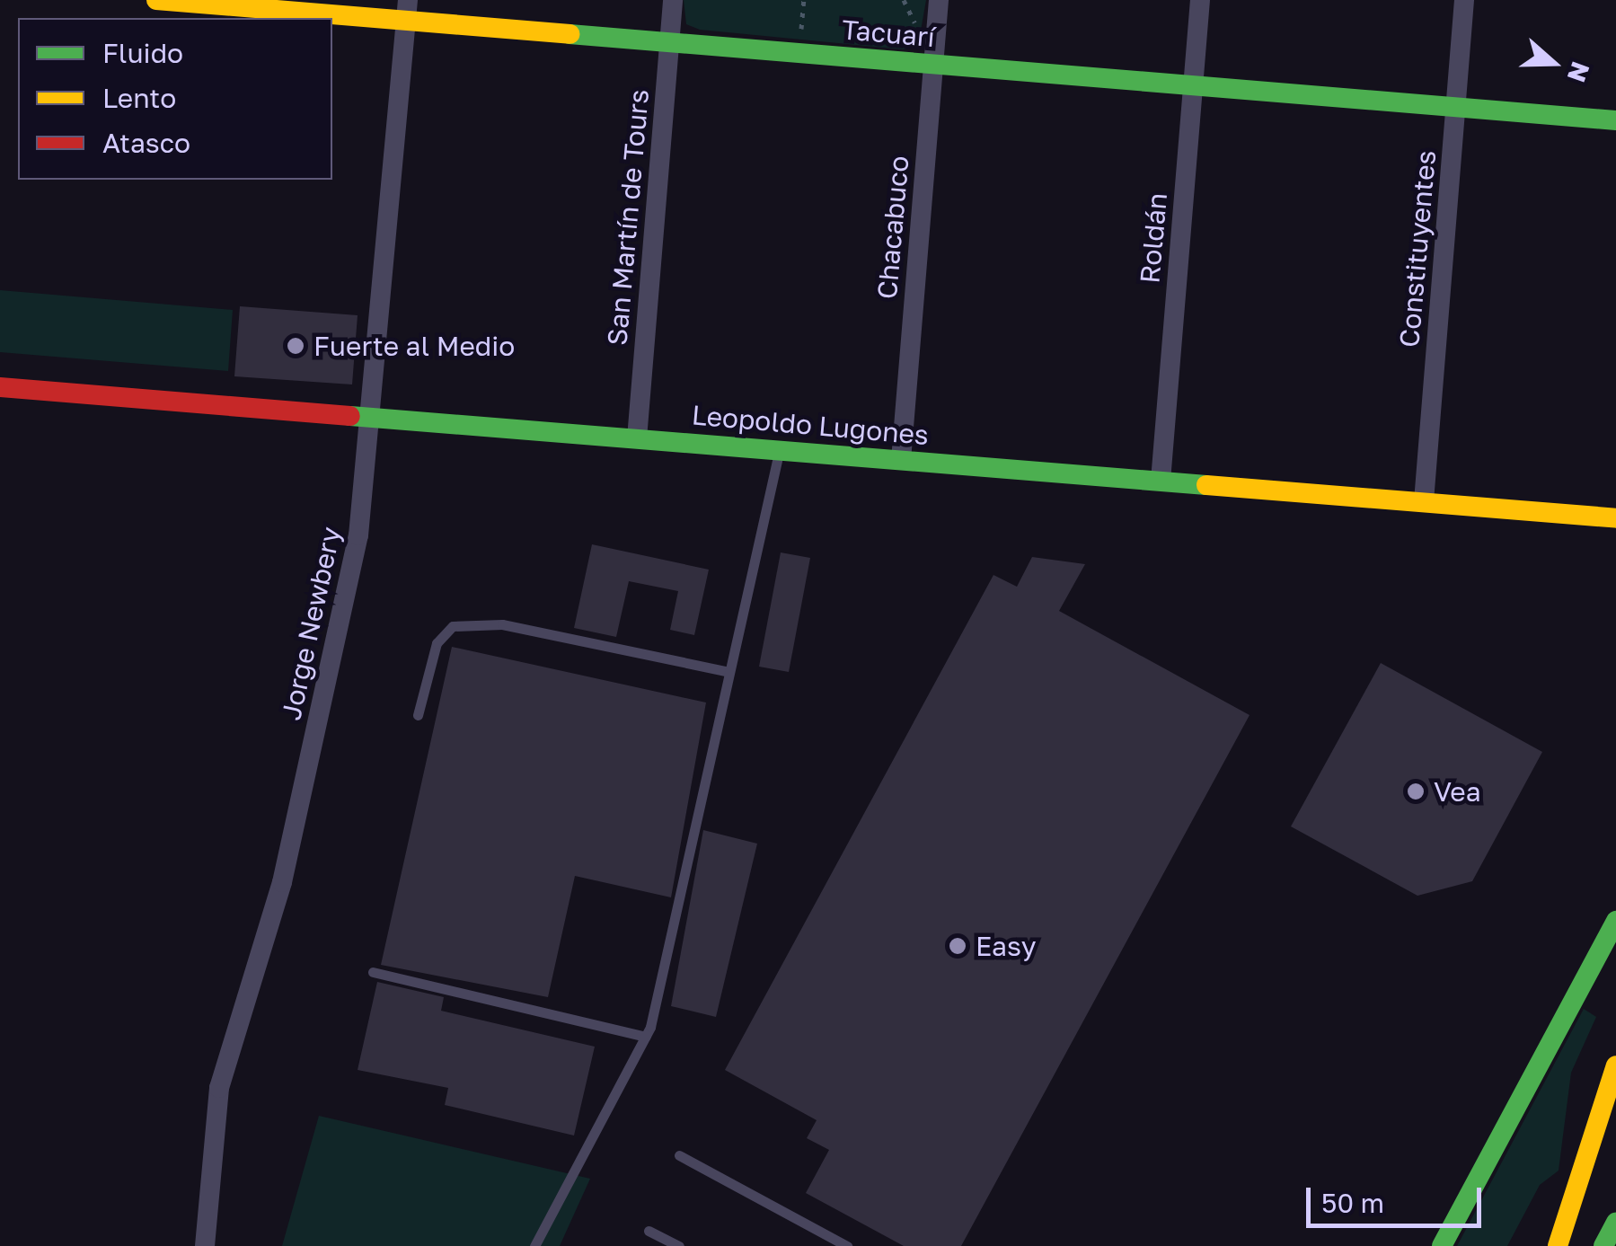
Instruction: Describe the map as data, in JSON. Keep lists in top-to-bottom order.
{
  "streets": {
    "main road": ["Tacuarí", "Leopoldo Lugones"],
    "street": [
      "San Martín de Tours",
      "Chacabuco",
      "Roldán",
      "Constituyentes",
      "Jorge Newbery"
    ]
  },
  "crossings": [
    ["Tacuarí", "San Martín de Tours"],
    ["Tacuarí", "Chacabuco"],
    ["Tacuarí", "Roldán"],
    ["Tacuarí", "Constituyentes"],
    ["Tacuarí", "Jorge Newbery"],
    ["San Martín de Tours", "Leopoldo Lugones"],
    ["Chacabuco", "Leopoldo Lugones"],
    ["Roldán", "Leopoldo Lugones"],
    ["Constituyentes", "Leopoldo Lugones"],
    ["Leopoldo Lugones", "Jorge Newbery"]
  ],
  "places": ["Fuerte al Medio", "Vea", "Easy"],
  "legend": ["Fluido", "Lento", "Atasco"],
  "scale_bar": "50 m",
  "north": "right"
}
